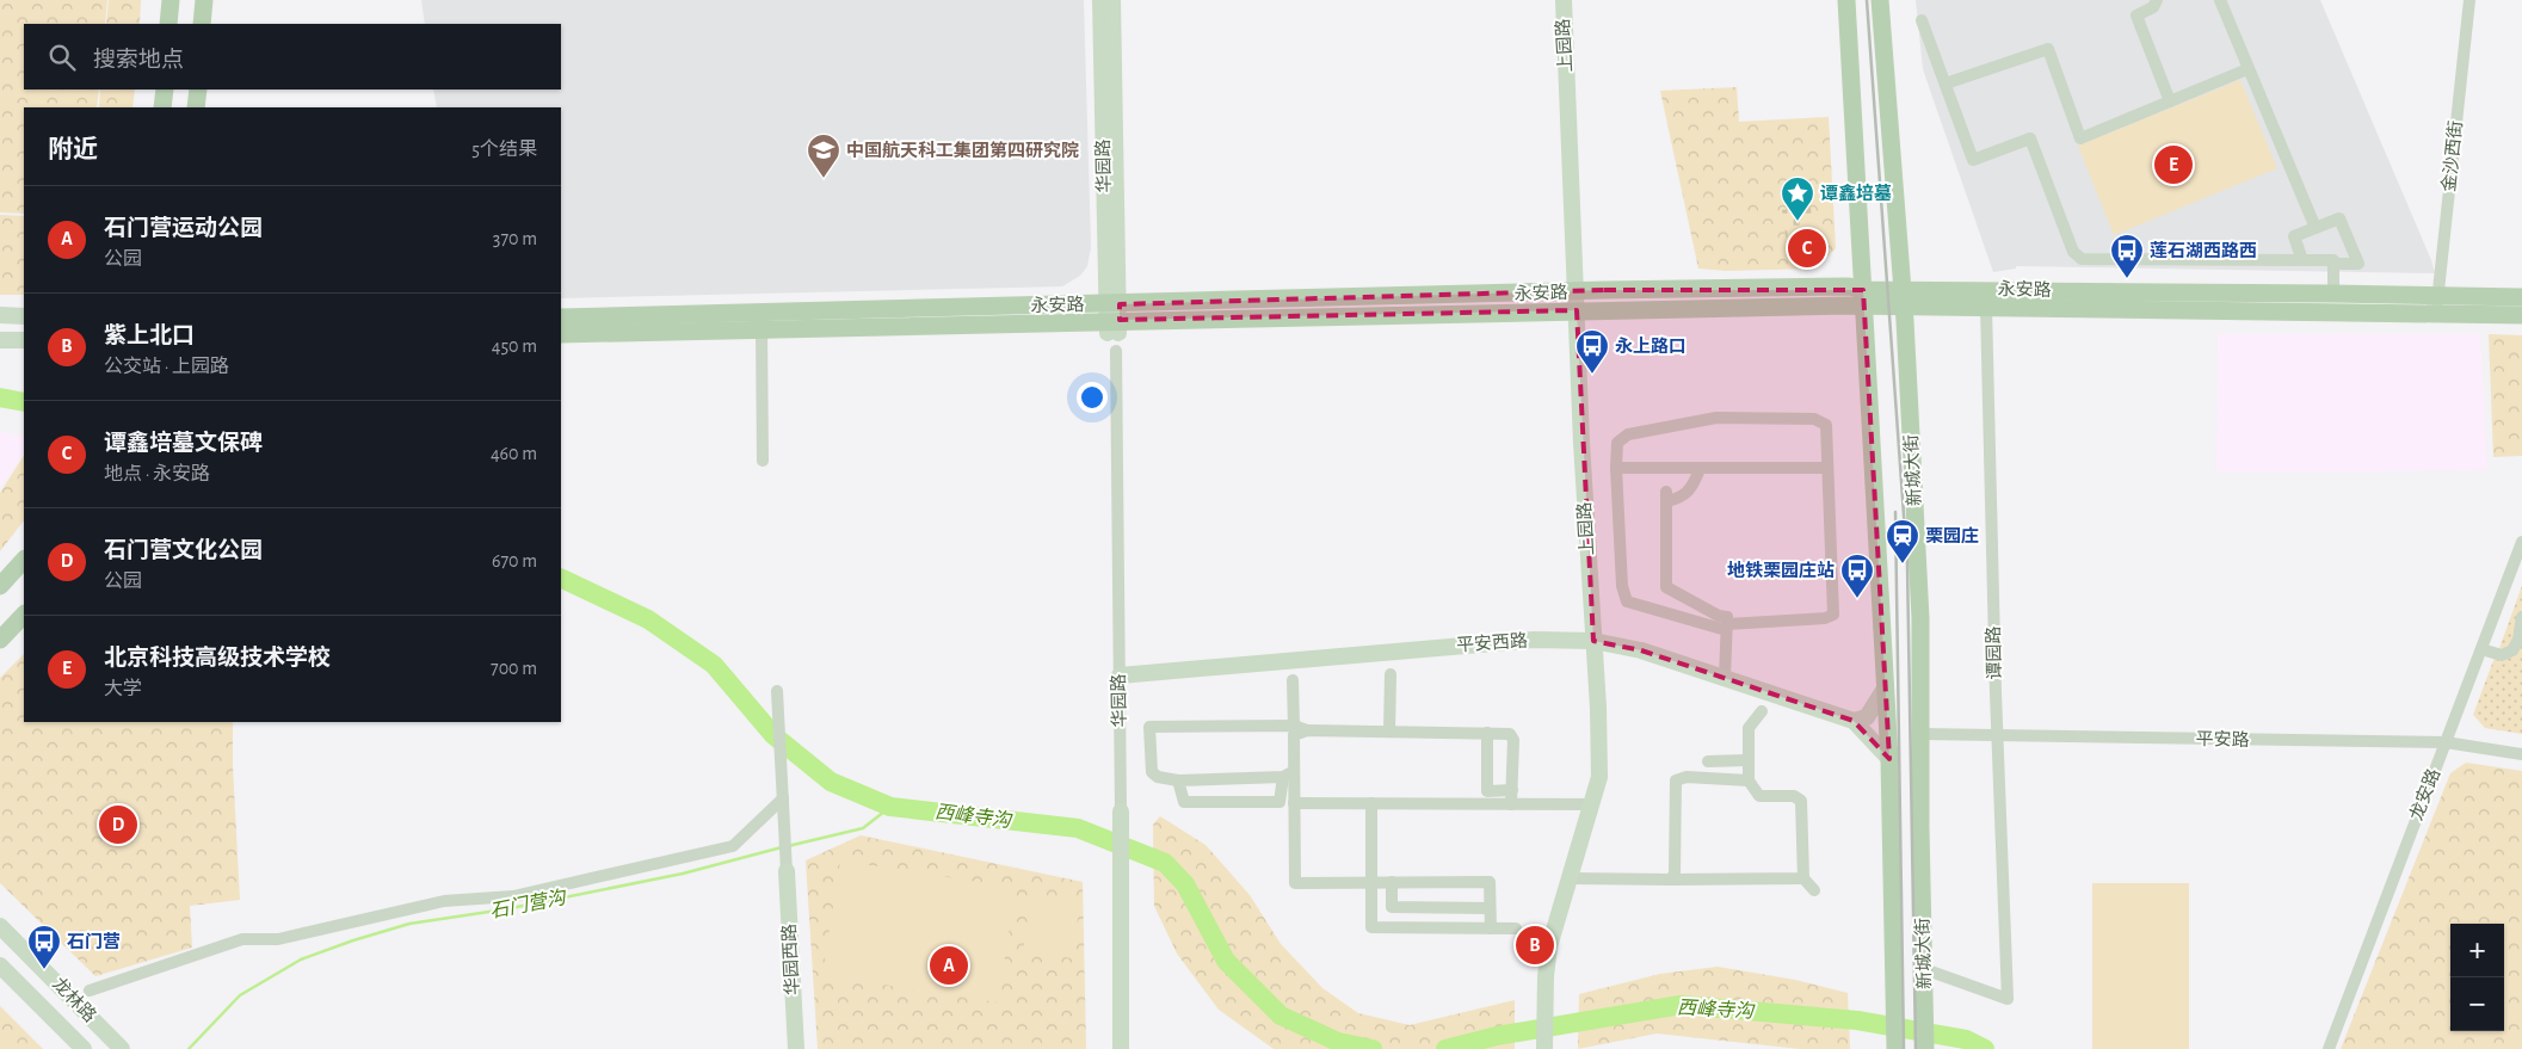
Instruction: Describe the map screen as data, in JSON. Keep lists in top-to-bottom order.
{
  "streets": {
    "main road": ["永安路", "新城大街"],
    "street": [
      "上园路",
      "金沙西街",
      "华园路",
      "平安西路",
      "谭园路",
      "平安路",
      "龙安路",
      "华园西路",
      "龙林路"
    ]
  },
  "crossings": [
    ["上园路", "永安路"],
    ["上园路", "平安西路"],
    ["金沙西街", "永安路"],
    ["华园路", "永安路"],
    ["华园路", "平安西路"],
    ["永安路", "新城大街"],
    ["永安路", "谭园路"],
    ["新城大街", "谭园路"],
    ["新城大街", "平安路"],
    ["谭园路", "平安路"],
    ["平安路", "龙安路"]
  ],
  "water": ["西峰寺沟", "石门营沟"],
  "places": {
    "school or university": ["中国航天科工集团第四研究院"],
    "place": ["谭鑫培墓"],
    "bus stop": [
      "莲石湖西路西",
      "永上路口",
      "地铁栗园庄站",
      "石门营"
    ],
    "station": ["栗园庄"]
  },
  "page": {
    "search": "搜索地点",
    "heading": ["附近", "5个结果"],
    "pins": [
      "E",
      "C",
      "D",
      "B",
      "A"
    ],
    "list": [
      {
        "mark": "A",
        "name": "石门营运动公园",
        "note": "公园",
        "value": "370 m"
      },
      {
        "mark": "B",
        "name": "紫上北口",
        "note": "公交站 · 上园路",
        "value": "450 m"
      },
      {
        "mark": "C",
        "name": "谭鑫培墓文保碑",
        "note": "地点 · 永安路",
        "value": "460 m"
      },
      {
        "mark": "D",
        "name": "石门营文化公园",
        "note": "公园",
        "value": "670 m"
      },
      {
        "mark": "E",
        "name": "北京科技高级技术学校",
        "note": "大学",
        "value": "700 m"
      }
    ],
    "map_buttons": ["+", "−"]
  }
}
